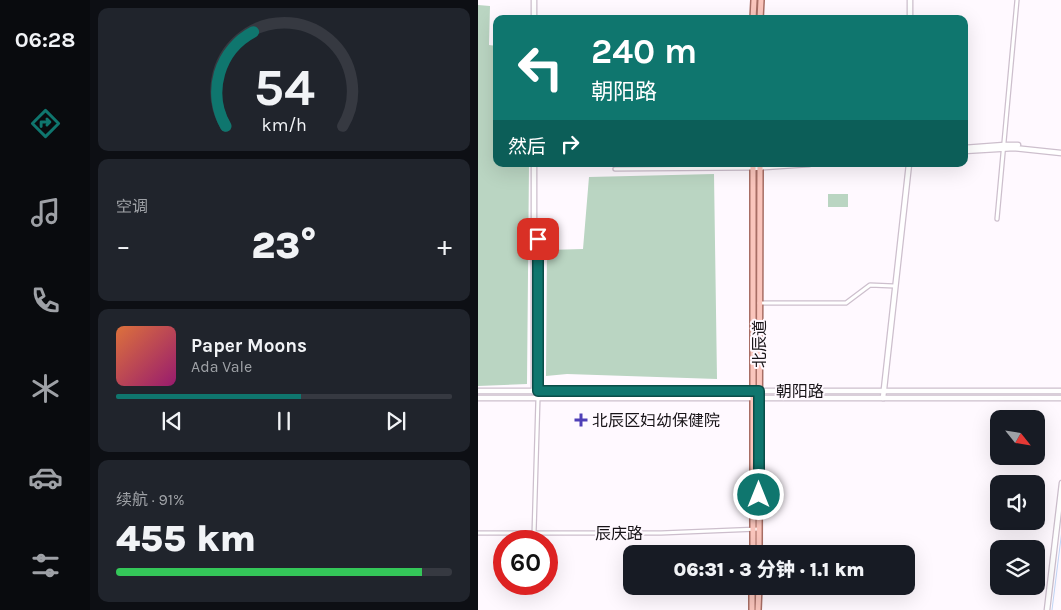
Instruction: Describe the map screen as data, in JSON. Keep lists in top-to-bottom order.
{
  "streets": {
    "main road": ["北辰道", "朝阳路"],
    "street": ["辰庆路"]
  },
  "crossings": [
    ["北辰道", "朝阳路"],
    ["北辰道", "辰庆路"]
  ],
  "places": {
    "health": ["北辰区妇幼保健院"]
  },
  "north": "bottom right",
  "page": {
    "tabs": "06:28",
    "turn": ["240 m", "朝阳路"],
    "then": "然后",
    "tile": [
      "空调",
      ["续航 · 91%", "455 km"]
    ],
    "heat": ["−", "23°", "+"],
    "song": ["Paper Moons", "Ada Vale"],
    "limit": "60",
    "trip": "06:31 · 3 分钟 · 1.1 km",
    "gauge": ["54", "km/h"]
  }
}
